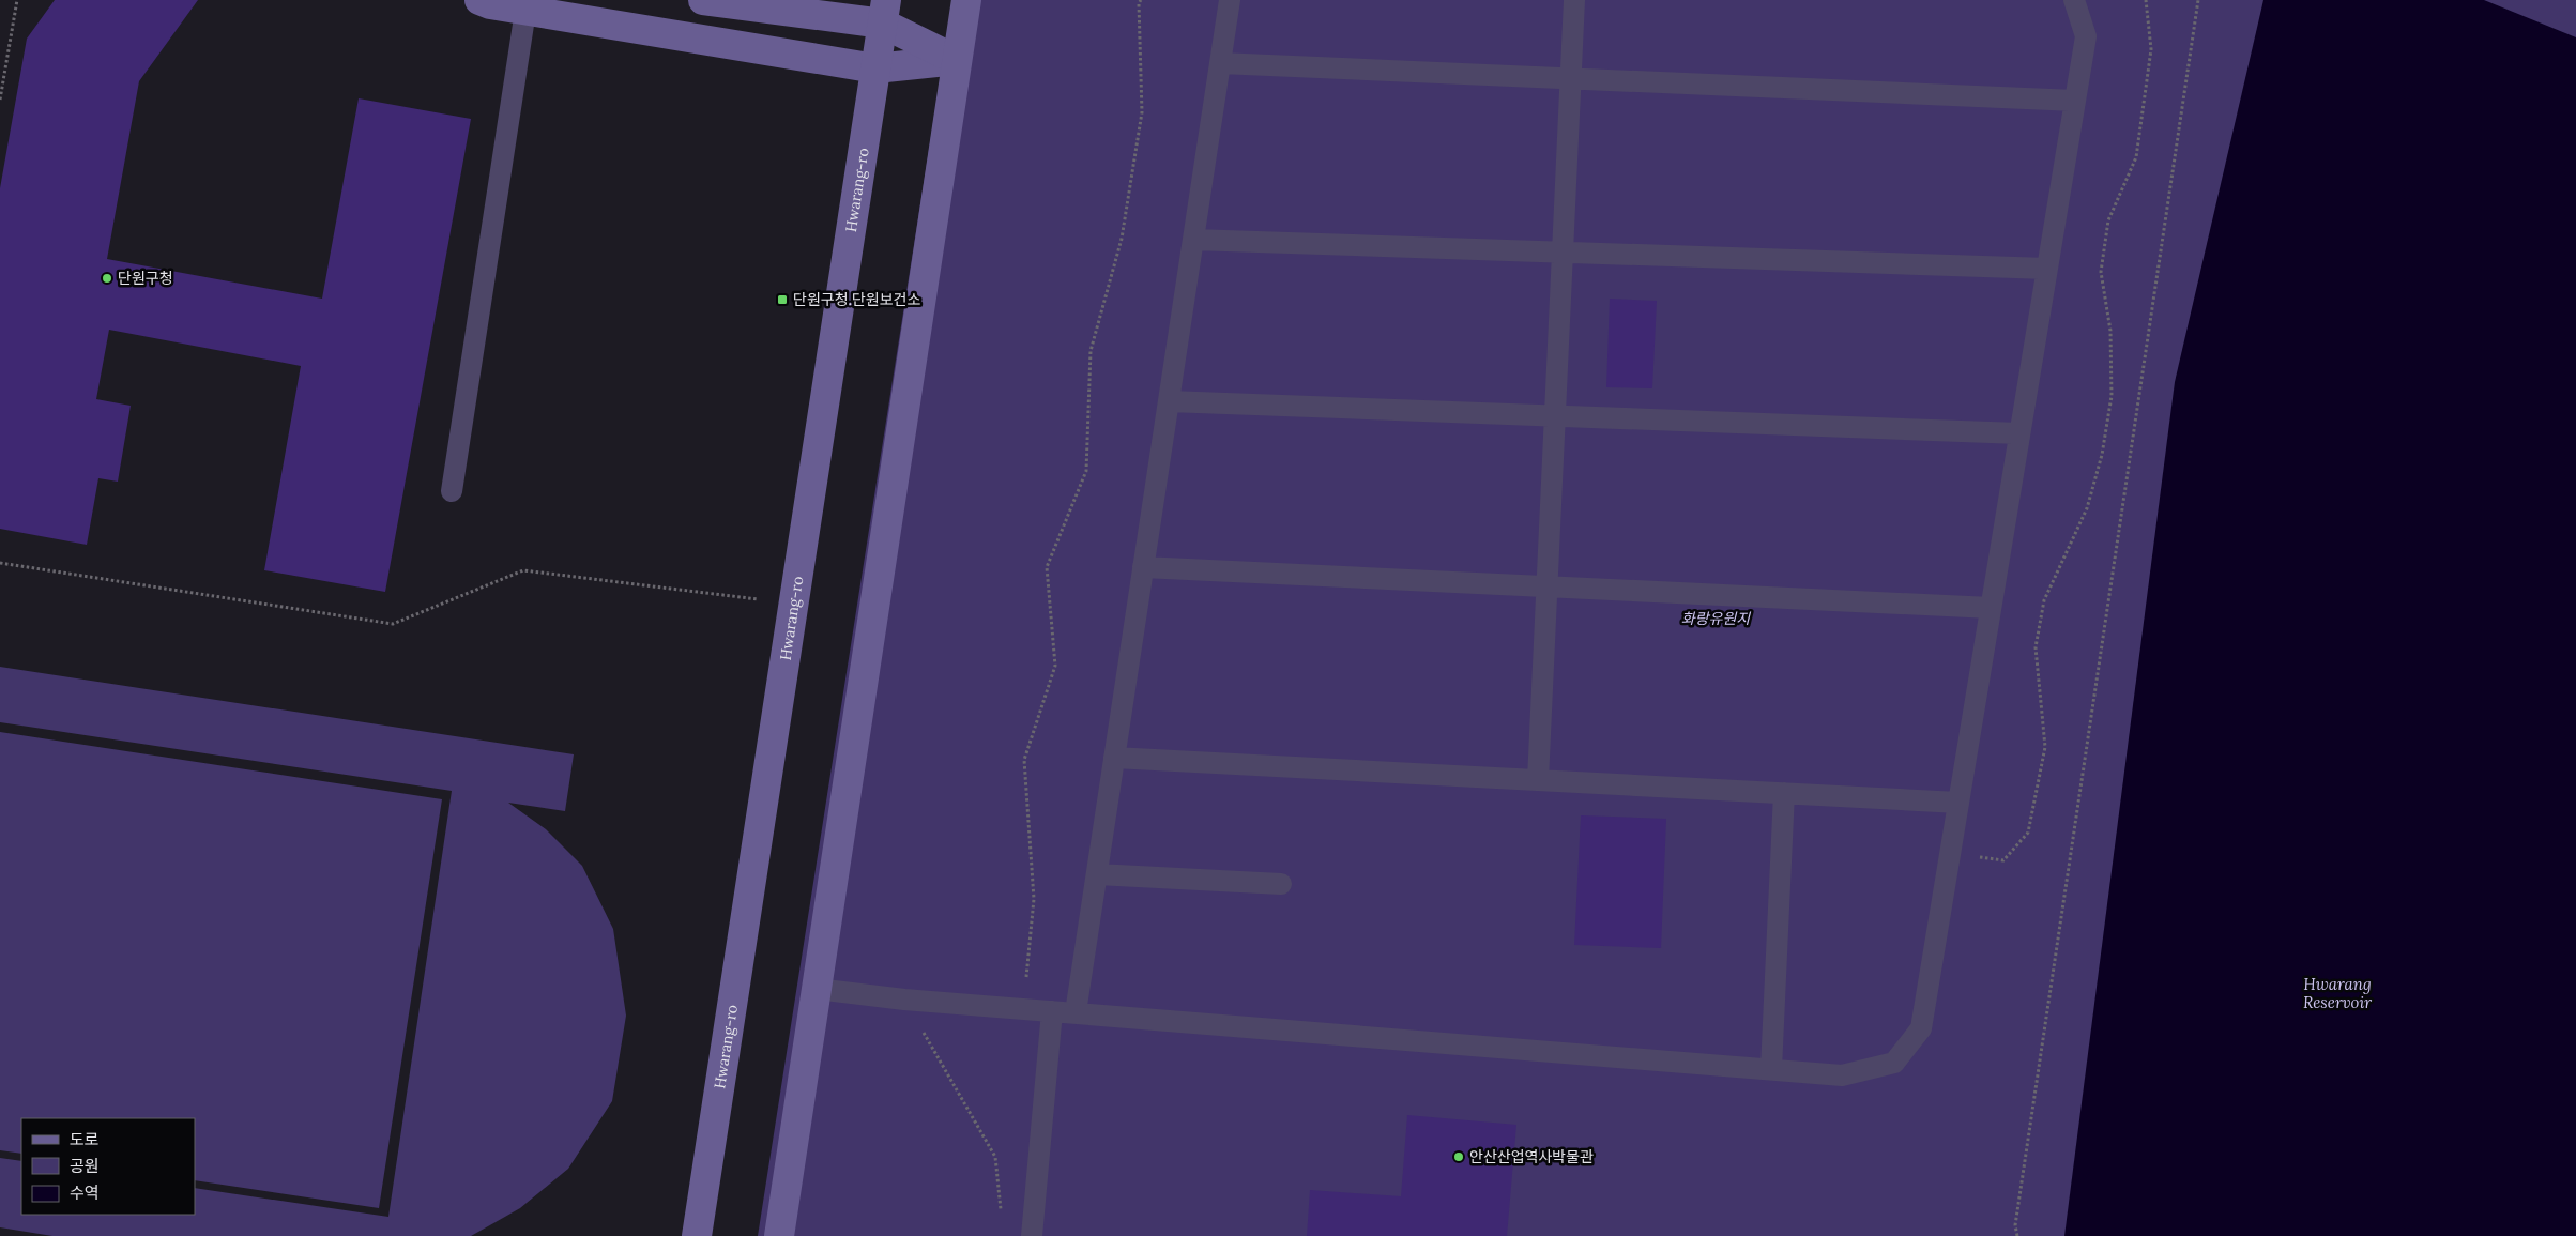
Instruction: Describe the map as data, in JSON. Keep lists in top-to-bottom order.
{
  "streets": {
    "street": ["Hwarang-ro"]
  },
  "water": ["Hwarang Reservoir"],
  "parks": ["화랑유원지"],
  "places": {
    "other": ["단원구청", "안산산업역사박물관"],
    "transit": ["단원구청.단원보건소"]
  },
  "legend": ["도로", "공원", "수역"]
}
